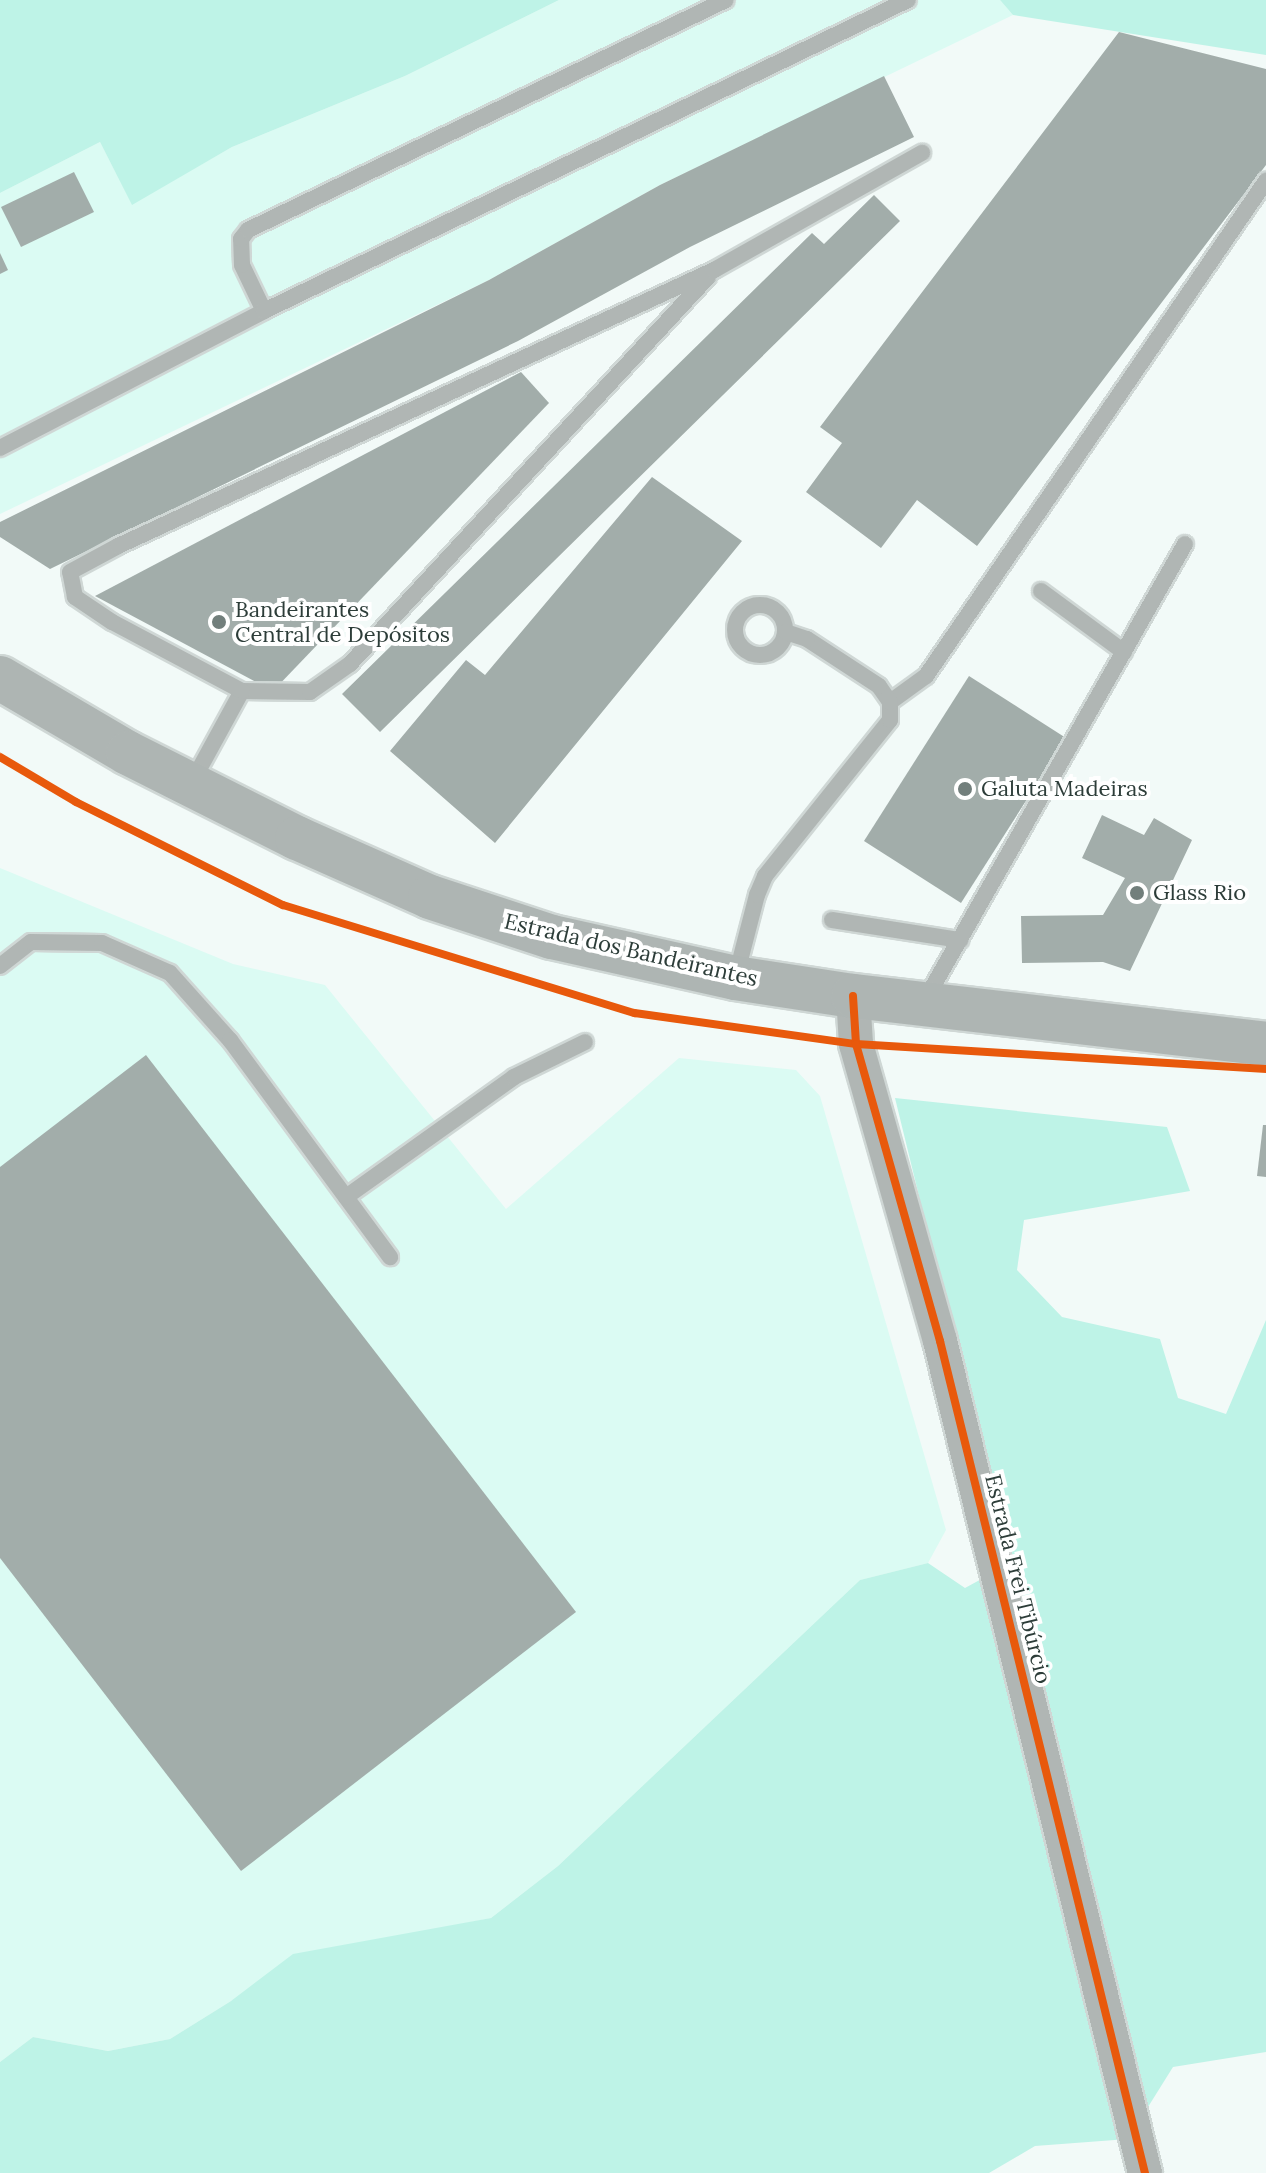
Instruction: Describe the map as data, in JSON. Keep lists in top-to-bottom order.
{
  "streets": {
    "main road": ["Estrada dos Bandeirantes"],
    "street": ["Estrada Frei Tibúrcio"]
  },
  "crossings": [
    ["Estrada dos Bandeirantes", "Estrada Frei Tibúrcio"]
  ],
  "places": ["Bandeirantes Central de Depósitos", "Galuta Madeiras", "Glass Rio"]
}
